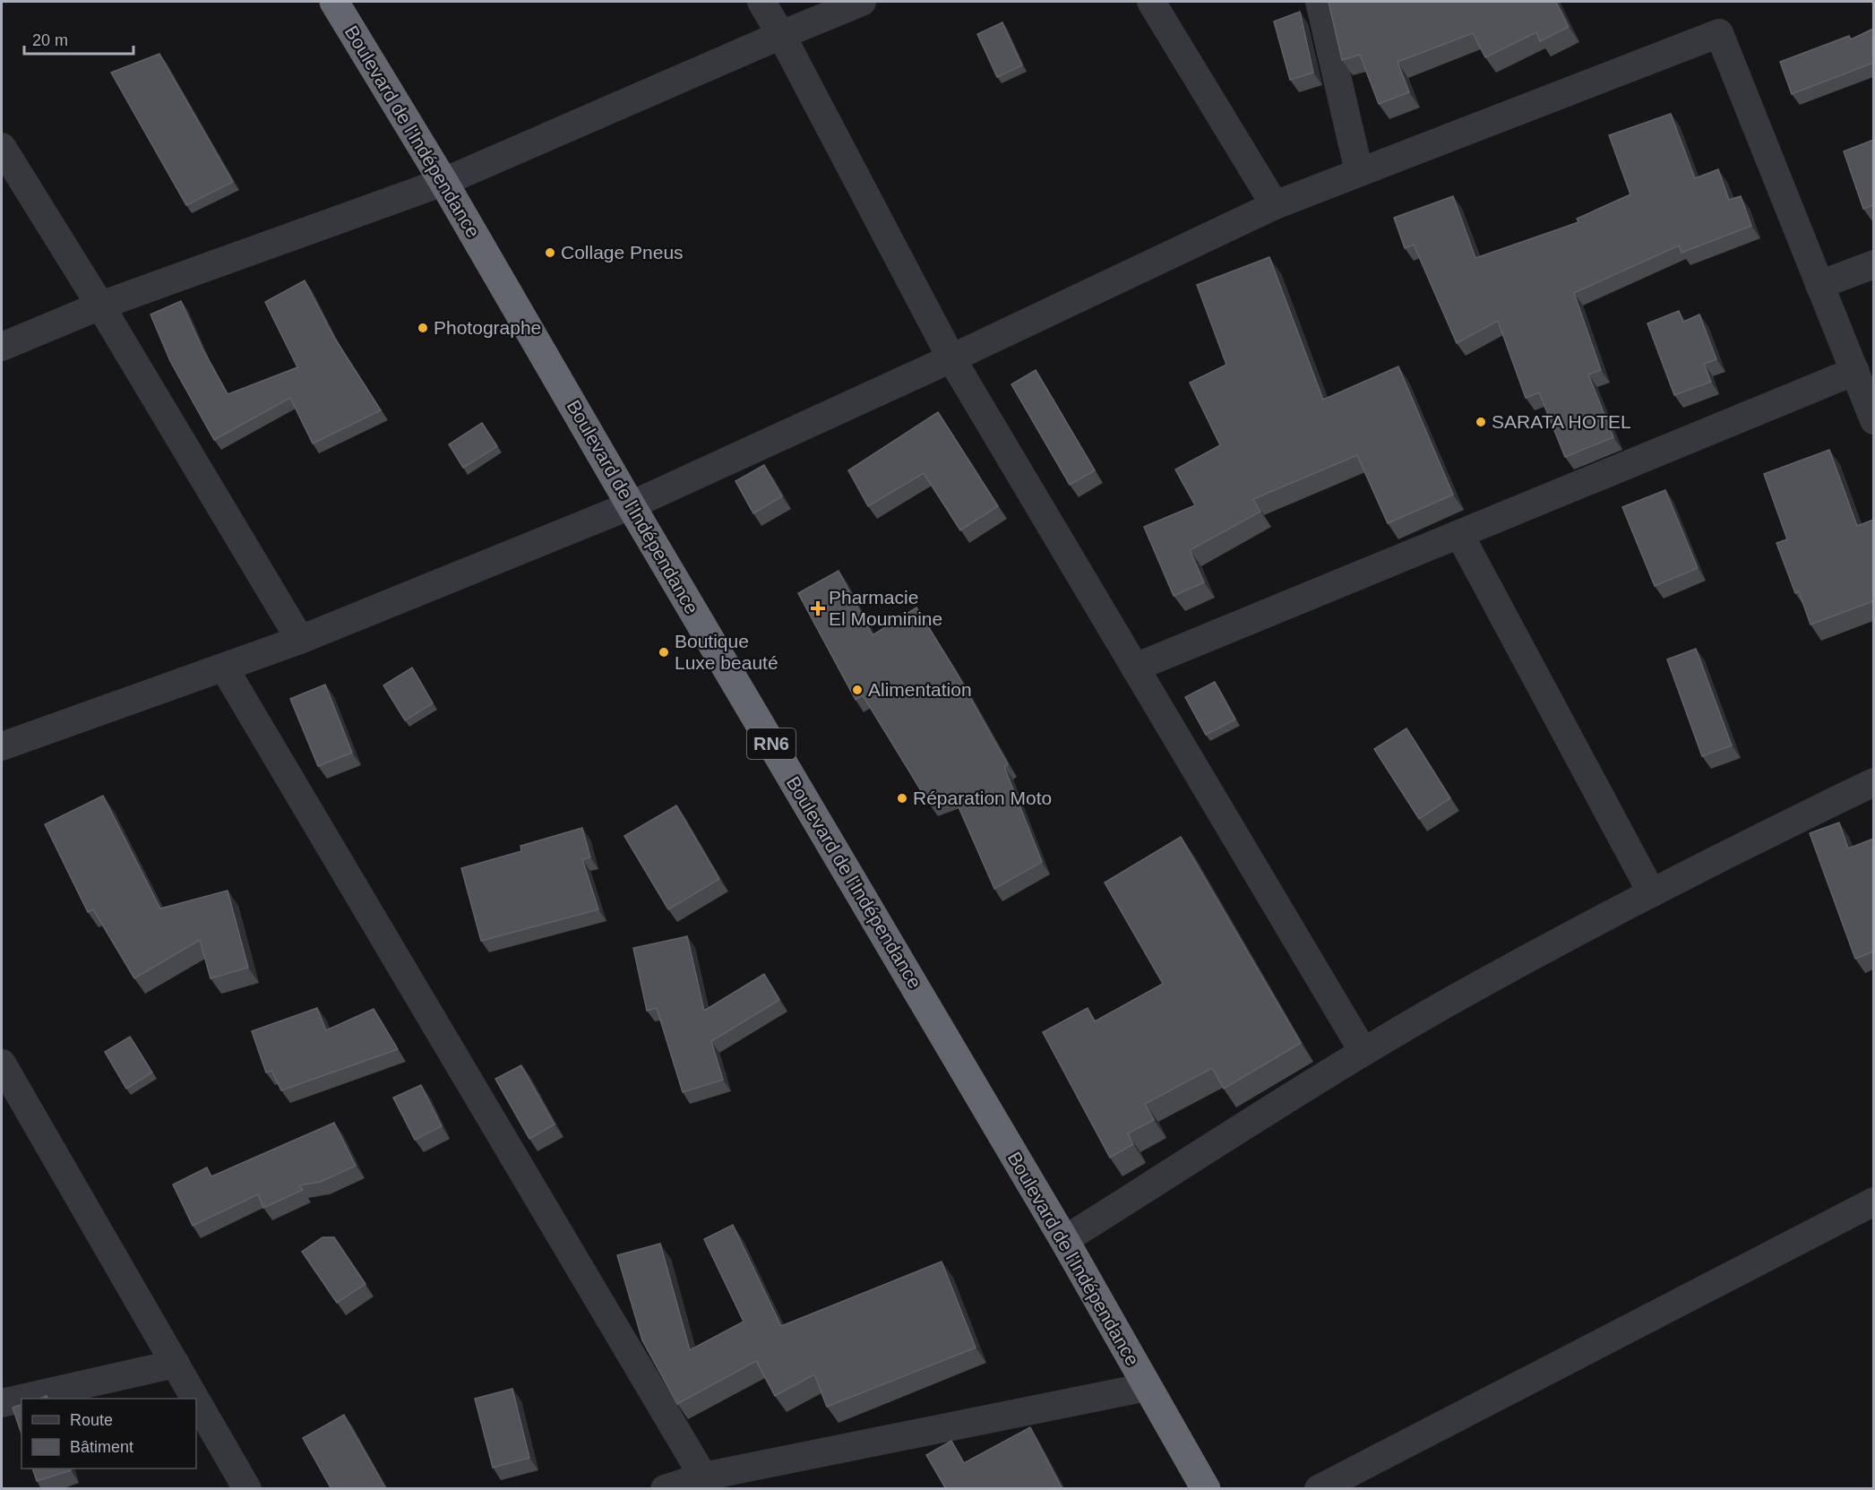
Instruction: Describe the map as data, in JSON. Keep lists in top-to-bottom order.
{
  "streets": {
    "highway": ["Boulevard de l'Indépendance", "RN6"]
  },
  "places": {
    "other": [
      "Collage Pneus",
      "Photographe",
      "SARATA HOTEL",
      "Boutique Luxe beauté",
      "Alimentation",
      "Réparation Moto"
    ],
    "health": ["Pharmacie El Mouminine"]
  },
  "legend": ["Route", "Bâtiment"],
  "scale_bar": "20 m"
}
